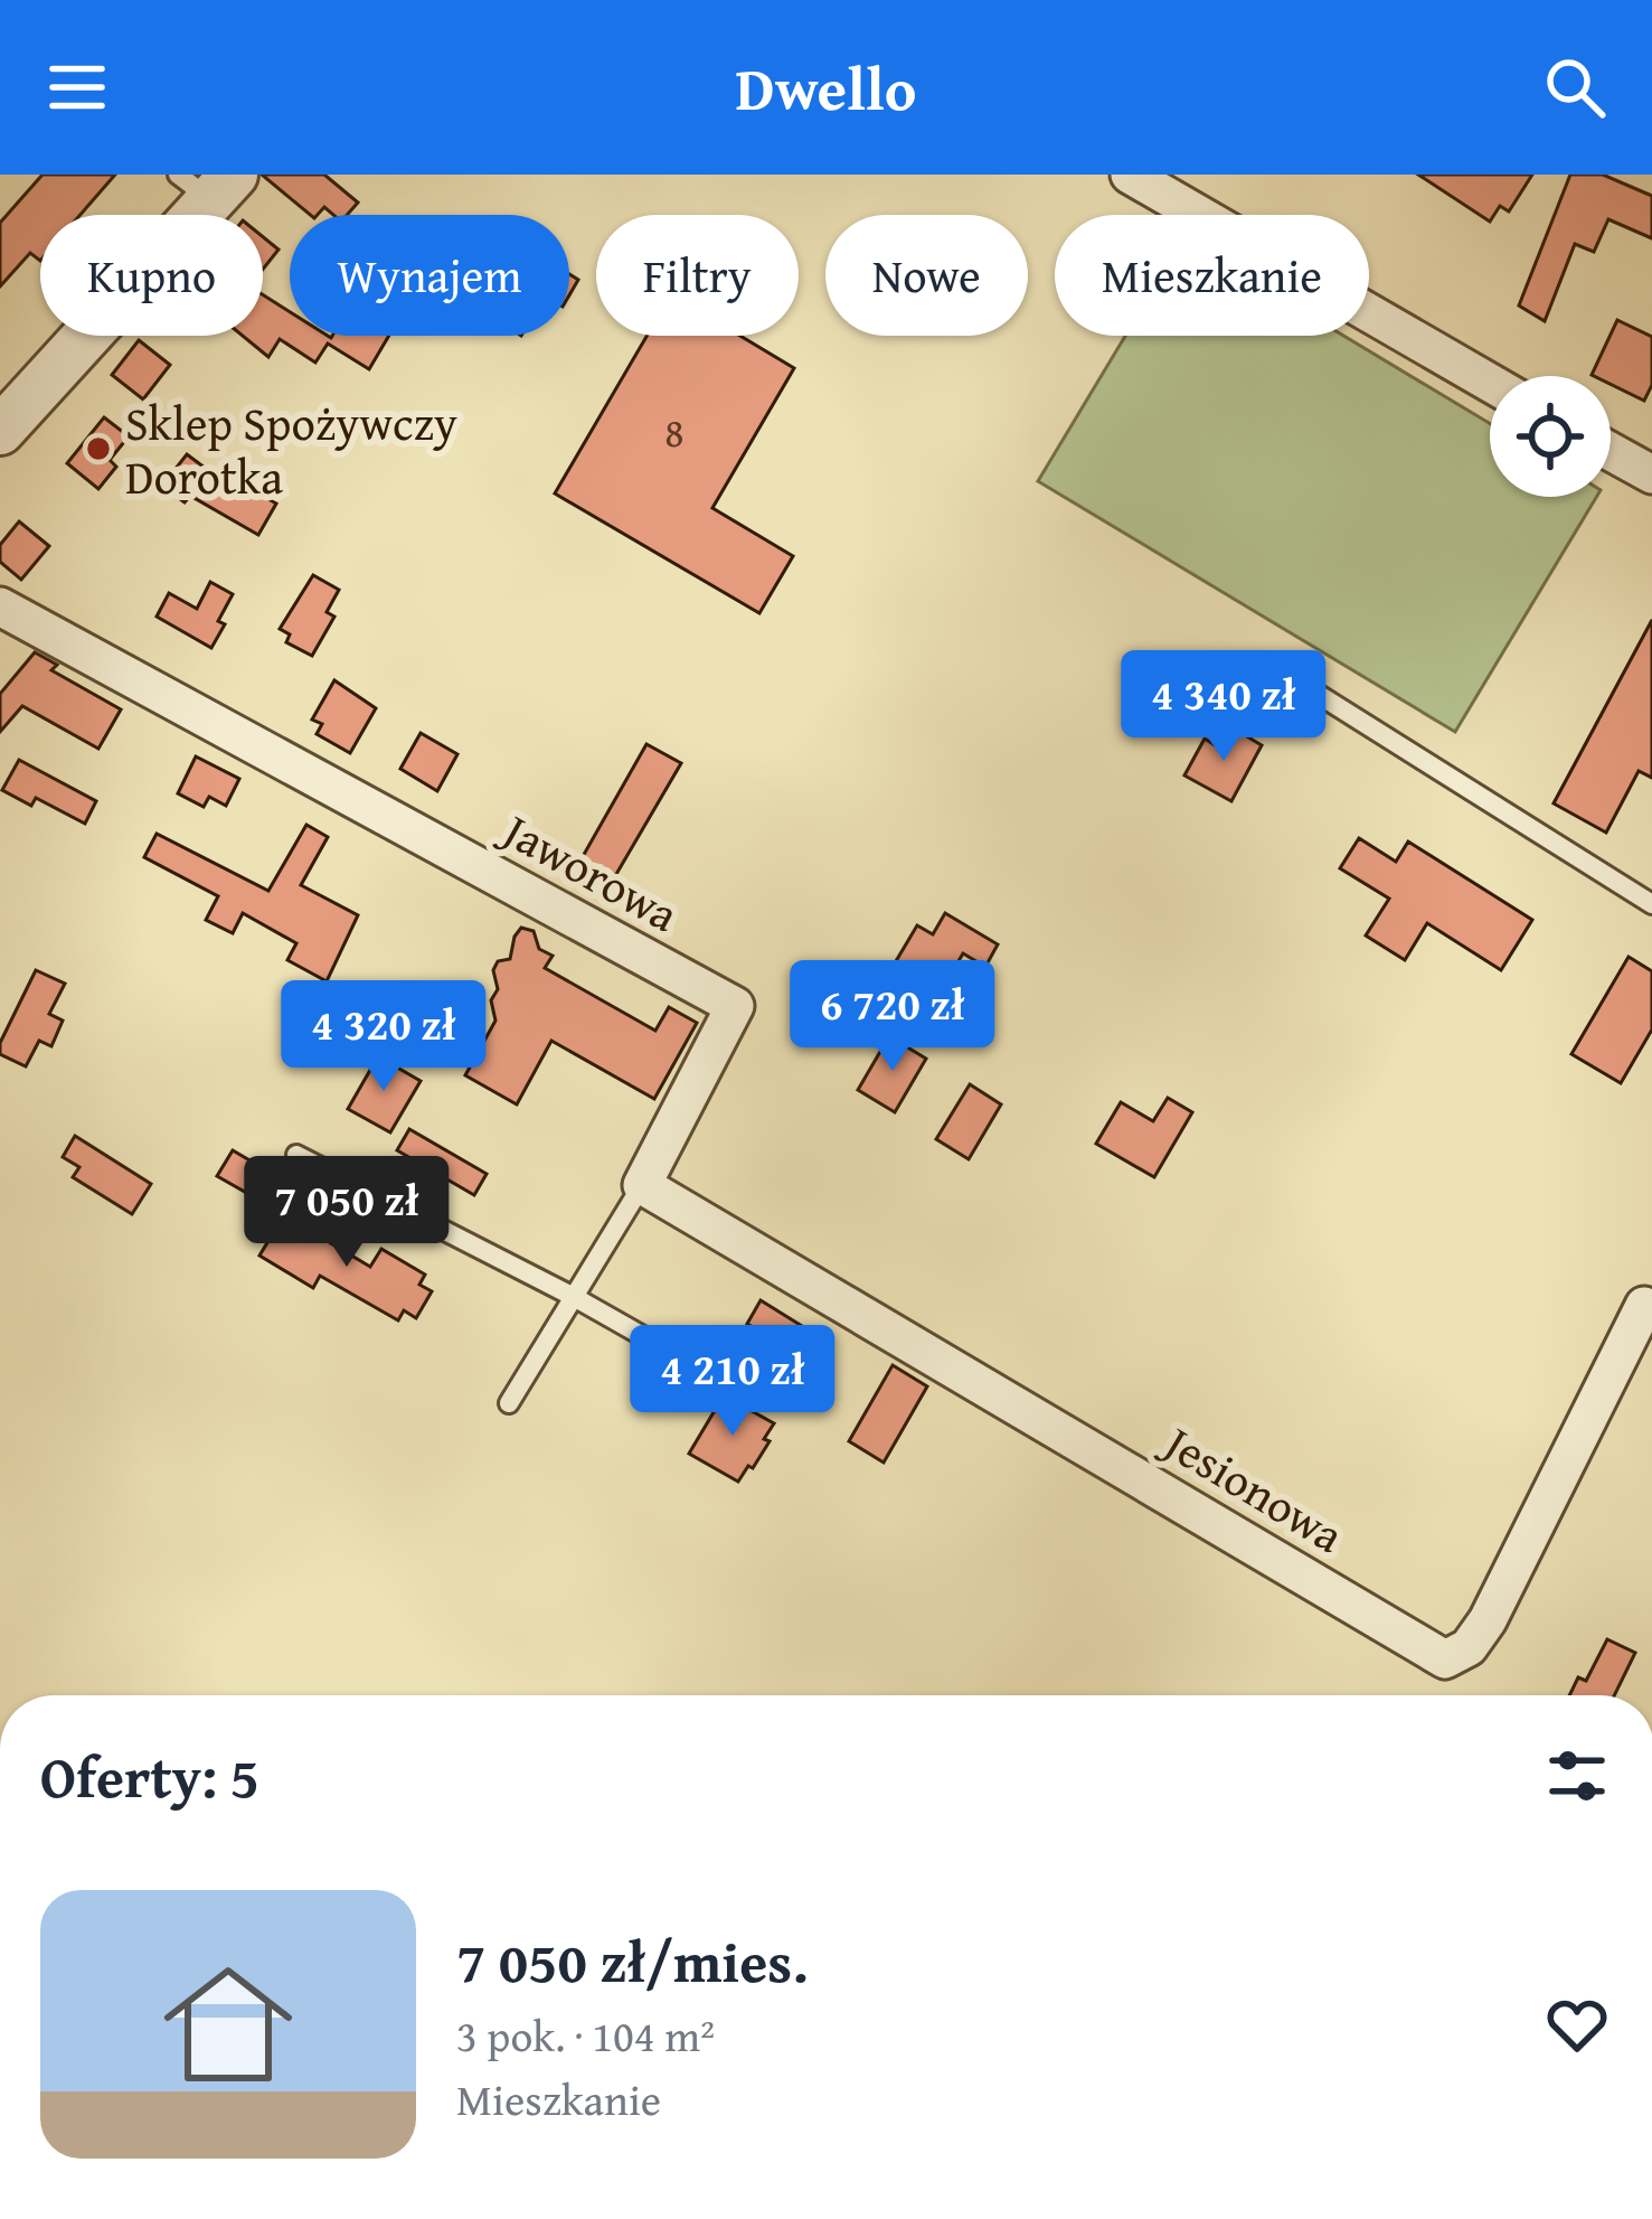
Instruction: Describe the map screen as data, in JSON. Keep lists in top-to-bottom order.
{
  "streets": {
    "street": ["Jaworowa", "Jesionowa"]
  },
  "crossings": [
    ["Jaworowa", "Jesionowa"]
  ],
  "places": ["Sklep Spożywczy Dorotka"],
  "house_numbers": ["8"],
  "page": {
    "header": "Dwello",
    "chip": [
      "Kupno",
      "Wynajem",
      "Filtry",
      "Nowe",
      "Mieszkanie"
    ],
    "price": [
      "4 340 zł",
      "6 720 zł",
      "4 320 zł",
      "7 050 zł",
      "4 210 zł"
    ],
    "heading": "Oferty: 5",
    "list": [
      {
        "name": "7 050 zł/mies.",
        "note": "3 pok. · 104 m² · Mieszkanie"
      }
    ]
  }
}
